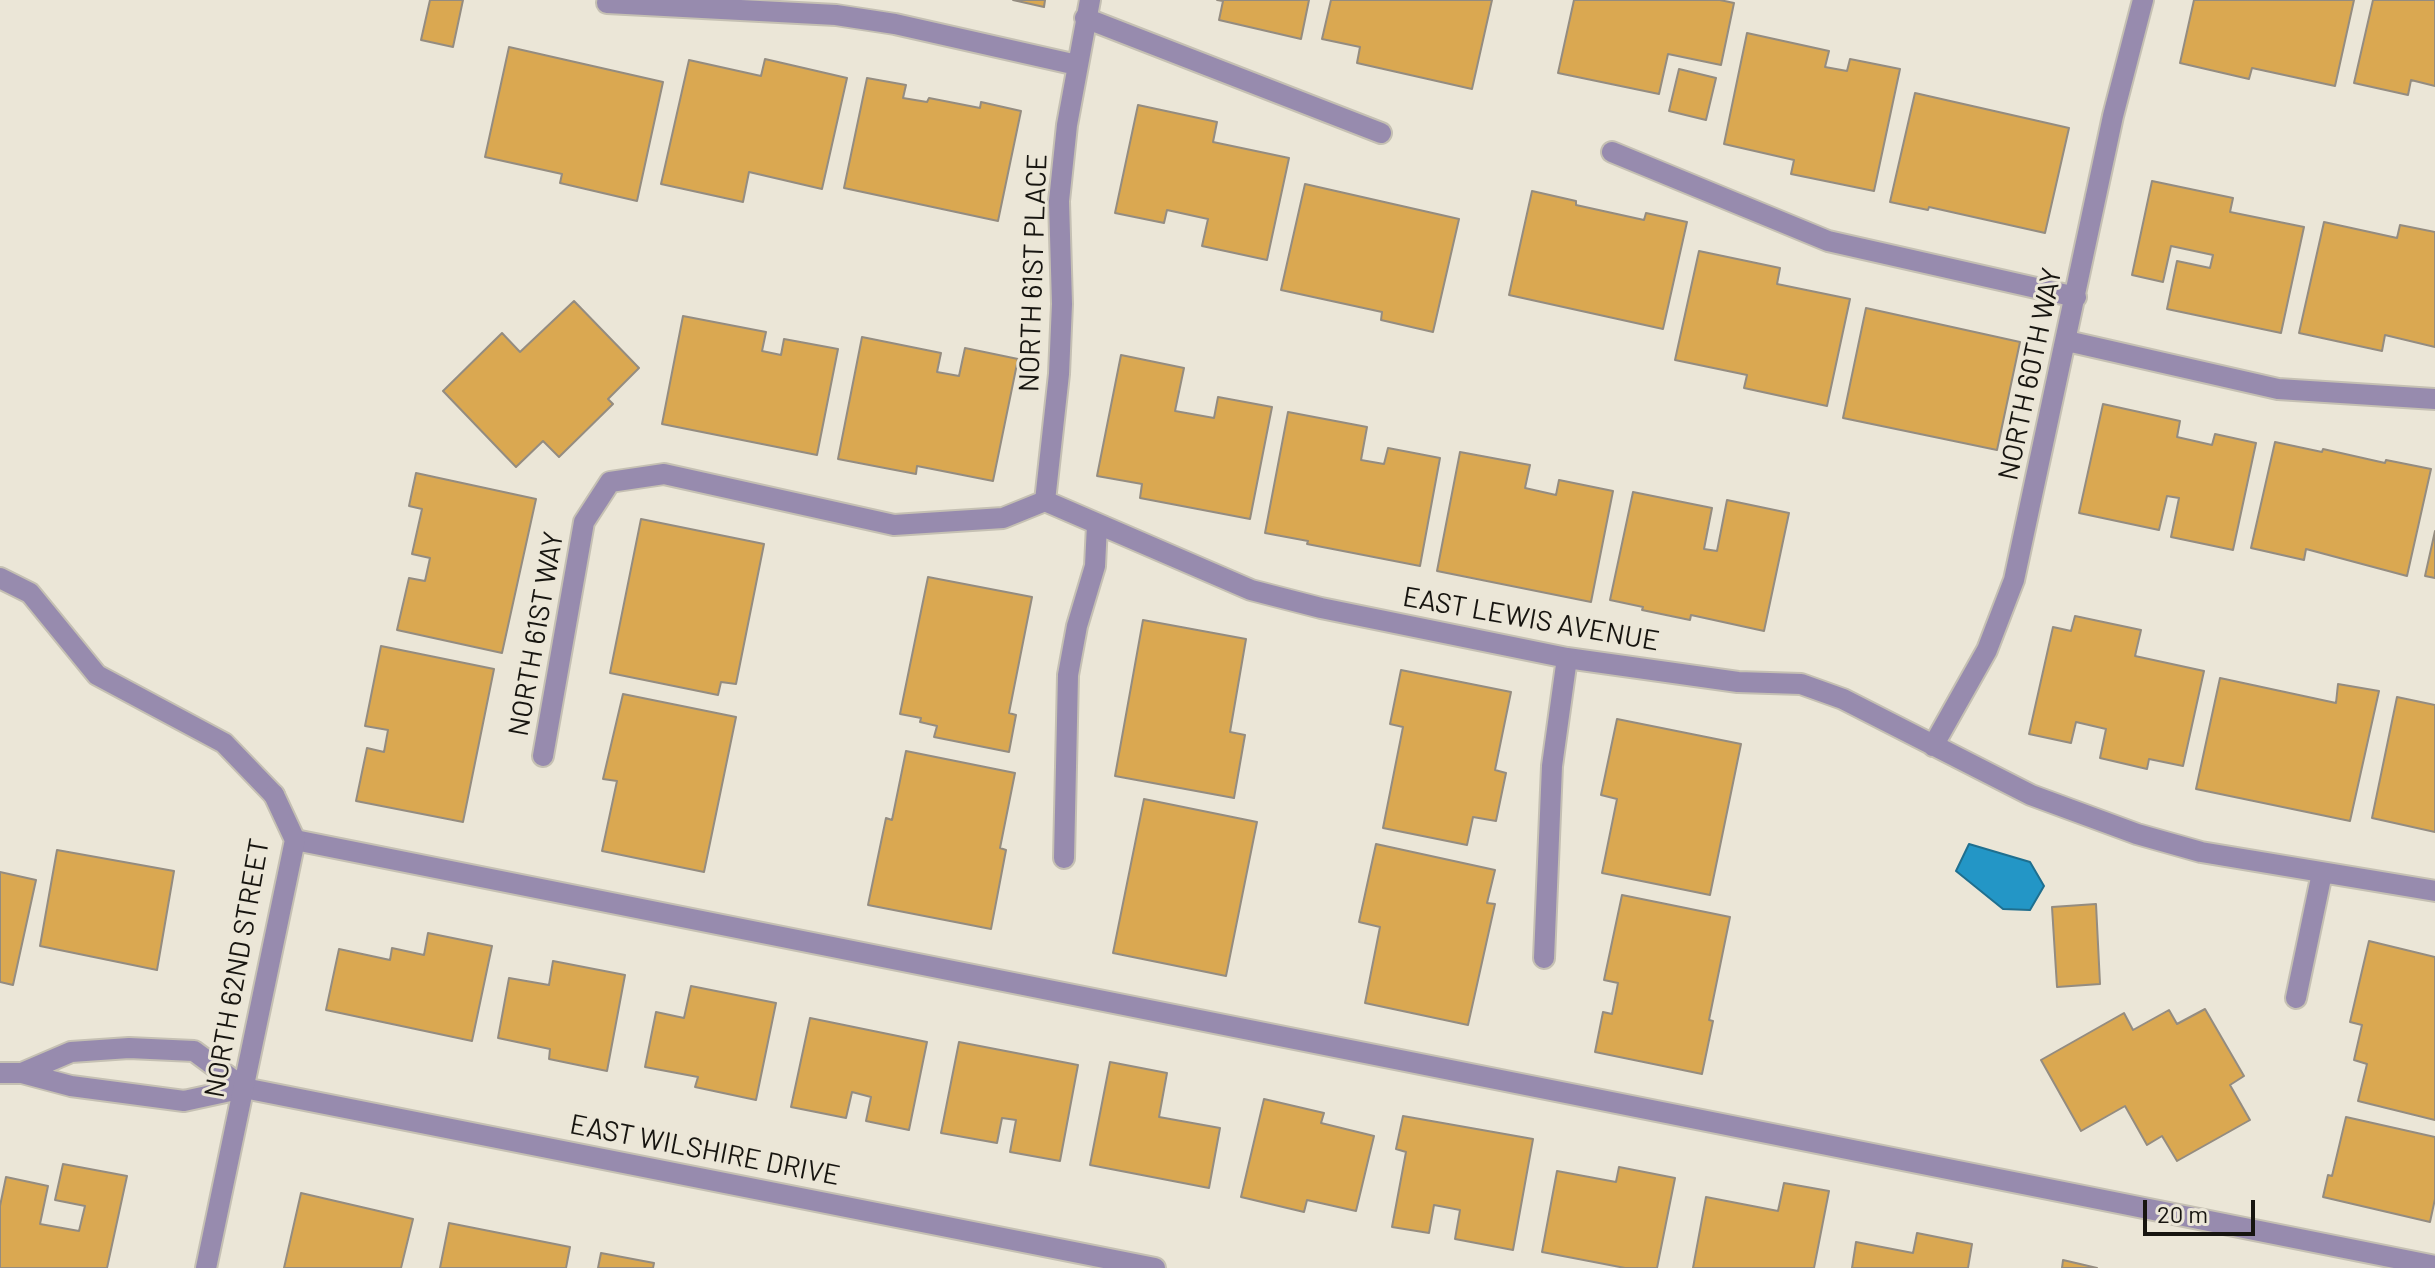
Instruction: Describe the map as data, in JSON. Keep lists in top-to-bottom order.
{
  "streets": {
    "street": [
      "NORTH 61ST PLACE",
      "NORTH 60TH WAY",
      "EAST LEWIS AVENUE",
      "NORTH 61ST WAY",
      "NORTH 62ND STREET",
      "EAST WILSHIRE DRIVE"
    ]
  },
  "crossings": [
    ["NORTH 61ST PLACE", "EAST LEWIS AVENUE"],
    ["NORTH 61ST PLACE", "NORTH 61ST WAY"],
    ["NORTH 60TH WAY", "EAST LEWIS AVENUE"],
    ["EAST LEWIS AVENUE", "NORTH 61ST WAY"],
    ["NORTH 62ND STREET", "EAST WILSHIRE DRIVE"]
  ],
  "scale_bar": "20 m"
}
